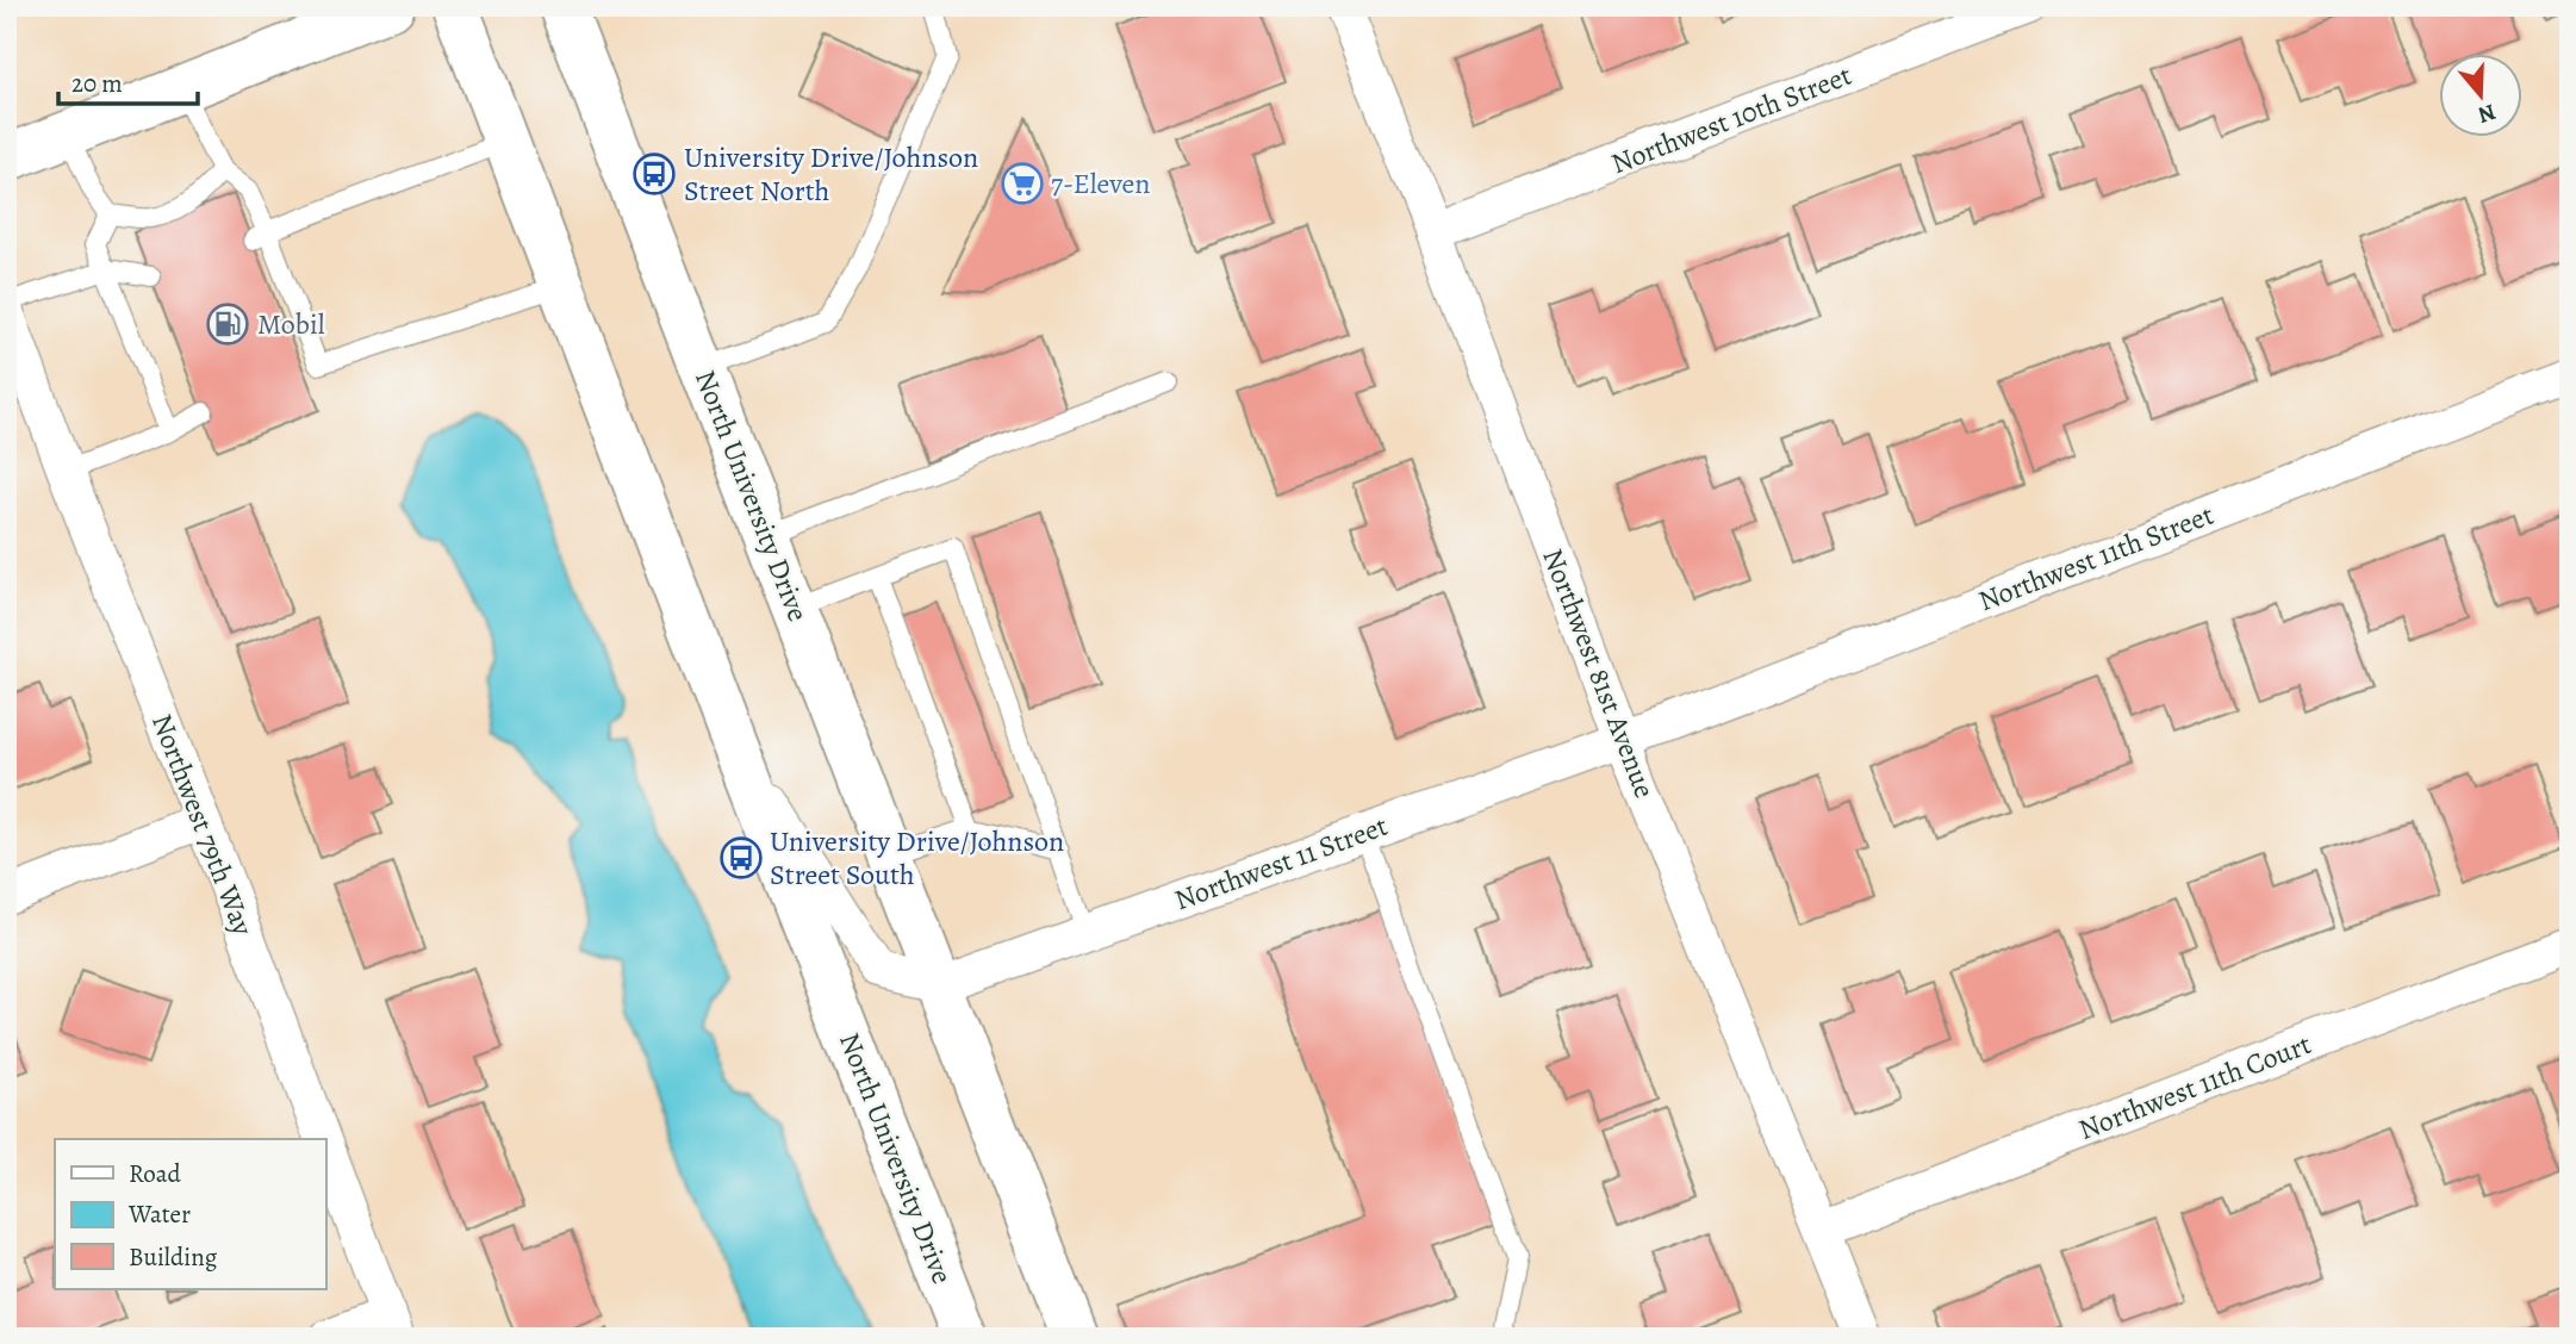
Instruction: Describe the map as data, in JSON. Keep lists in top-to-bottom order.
{
  "streets": {
    "main road": ["North University Drive"],
    "street": [
      "Northwest 10th Street",
      "Northwest 11th Street",
      "Northwest 81st Avenue",
      "Northwest 79th Way",
      "Northwest 11 Street",
      "Northwest 11th Court"
    ]
  },
  "crossings": [
    ["Northwest 10th Street", "Northwest 81st Avenue"],
    ["North University Drive", "Northwest 11 Street"],
    ["Northwest 11th Street", "Northwest 81st Avenue"],
    ["Northwest 11th Street", "Northwest 11 Street"],
    ["Northwest 81st Avenue", "Northwest 11 Street"],
    ["Northwest 81st Avenue", "Northwest 11th Court"]
  ],
  "places": {
    "bus stop": ["University Drive/Johnson Street North", "University Drive/Johnson Street South"],
    "supermarket": ["7-Eleven"],
    "fuel station": ["Mobil"]
  },
  "legend": ["Road", "Water", "Building"],
  "scale_bar": "20 m",
  "north": "bottom"
}
